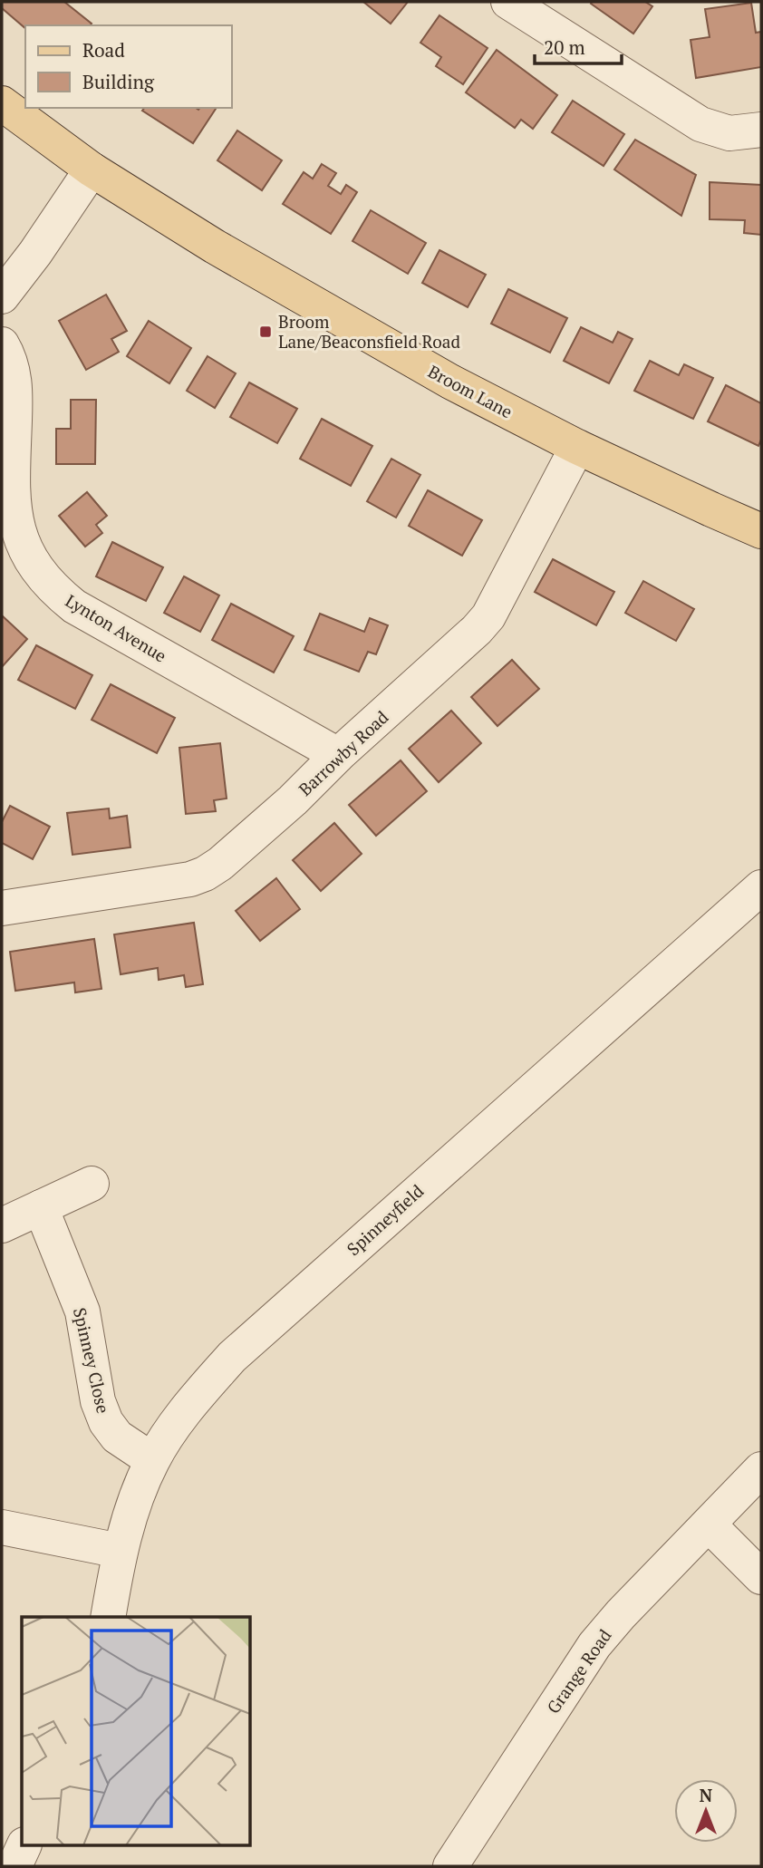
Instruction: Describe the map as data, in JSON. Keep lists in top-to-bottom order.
{
  "streets": {
    "main road": ["Broom Lane"],
    "street": [
      "Lynton Avenue",
      "Barrowby Road",
      "Spinneyfield",
      "Spinney Close",
      "Grange Road"
    ]
  },
  "crossings": [
    ["Broom Lane", "Barrowby Road"],
    ["Lynton Avenue", "Barrowby Road"],
    ["Spinneyfield", "Spinney Close"]
  ],
  "places": {
    "transit": ["Broom Lane/Beaconsfield Road"]
  },
  "legend": ["Road", "Building"],
  "scale_bar": "20 m",
  "north": "top"
}
